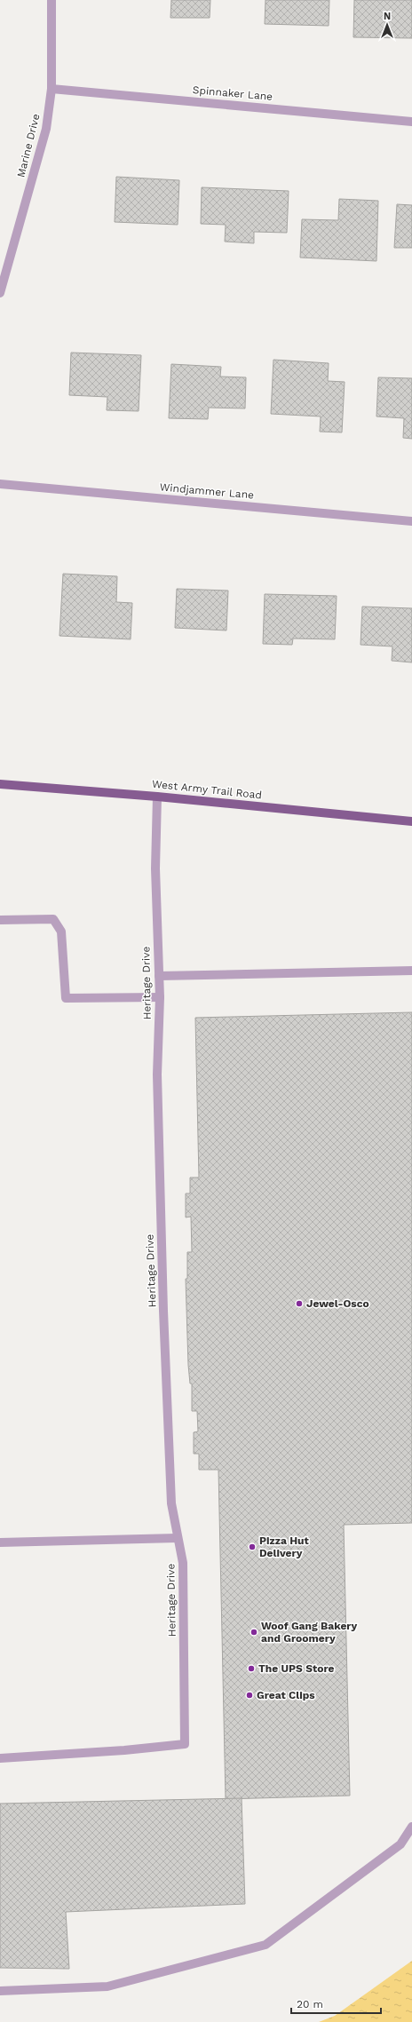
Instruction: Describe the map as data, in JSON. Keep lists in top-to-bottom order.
{
  "streets": {
    "main road": ["West Army Trail Road"],
    "street": [
      "Spinnaker Lane",
      "Marine Drive",
      "Windjammer Lane",
      "Heritage Drive"
    ]
  },
  "crossings": [
    ["Spinnaker Lane", "Marine Drive"],
    ["West Army Trail Road", "Heritage Drive"]
  ],
  "places": [
    "Jewel-Osco",
    "Pizza Hut Delivery",
    "Woof Gang Bakery and Groomery",
    "The UPS Store",
    "Great Clips"
  ],
  "scale_bar": "20 m",
  "north": "top"
}
